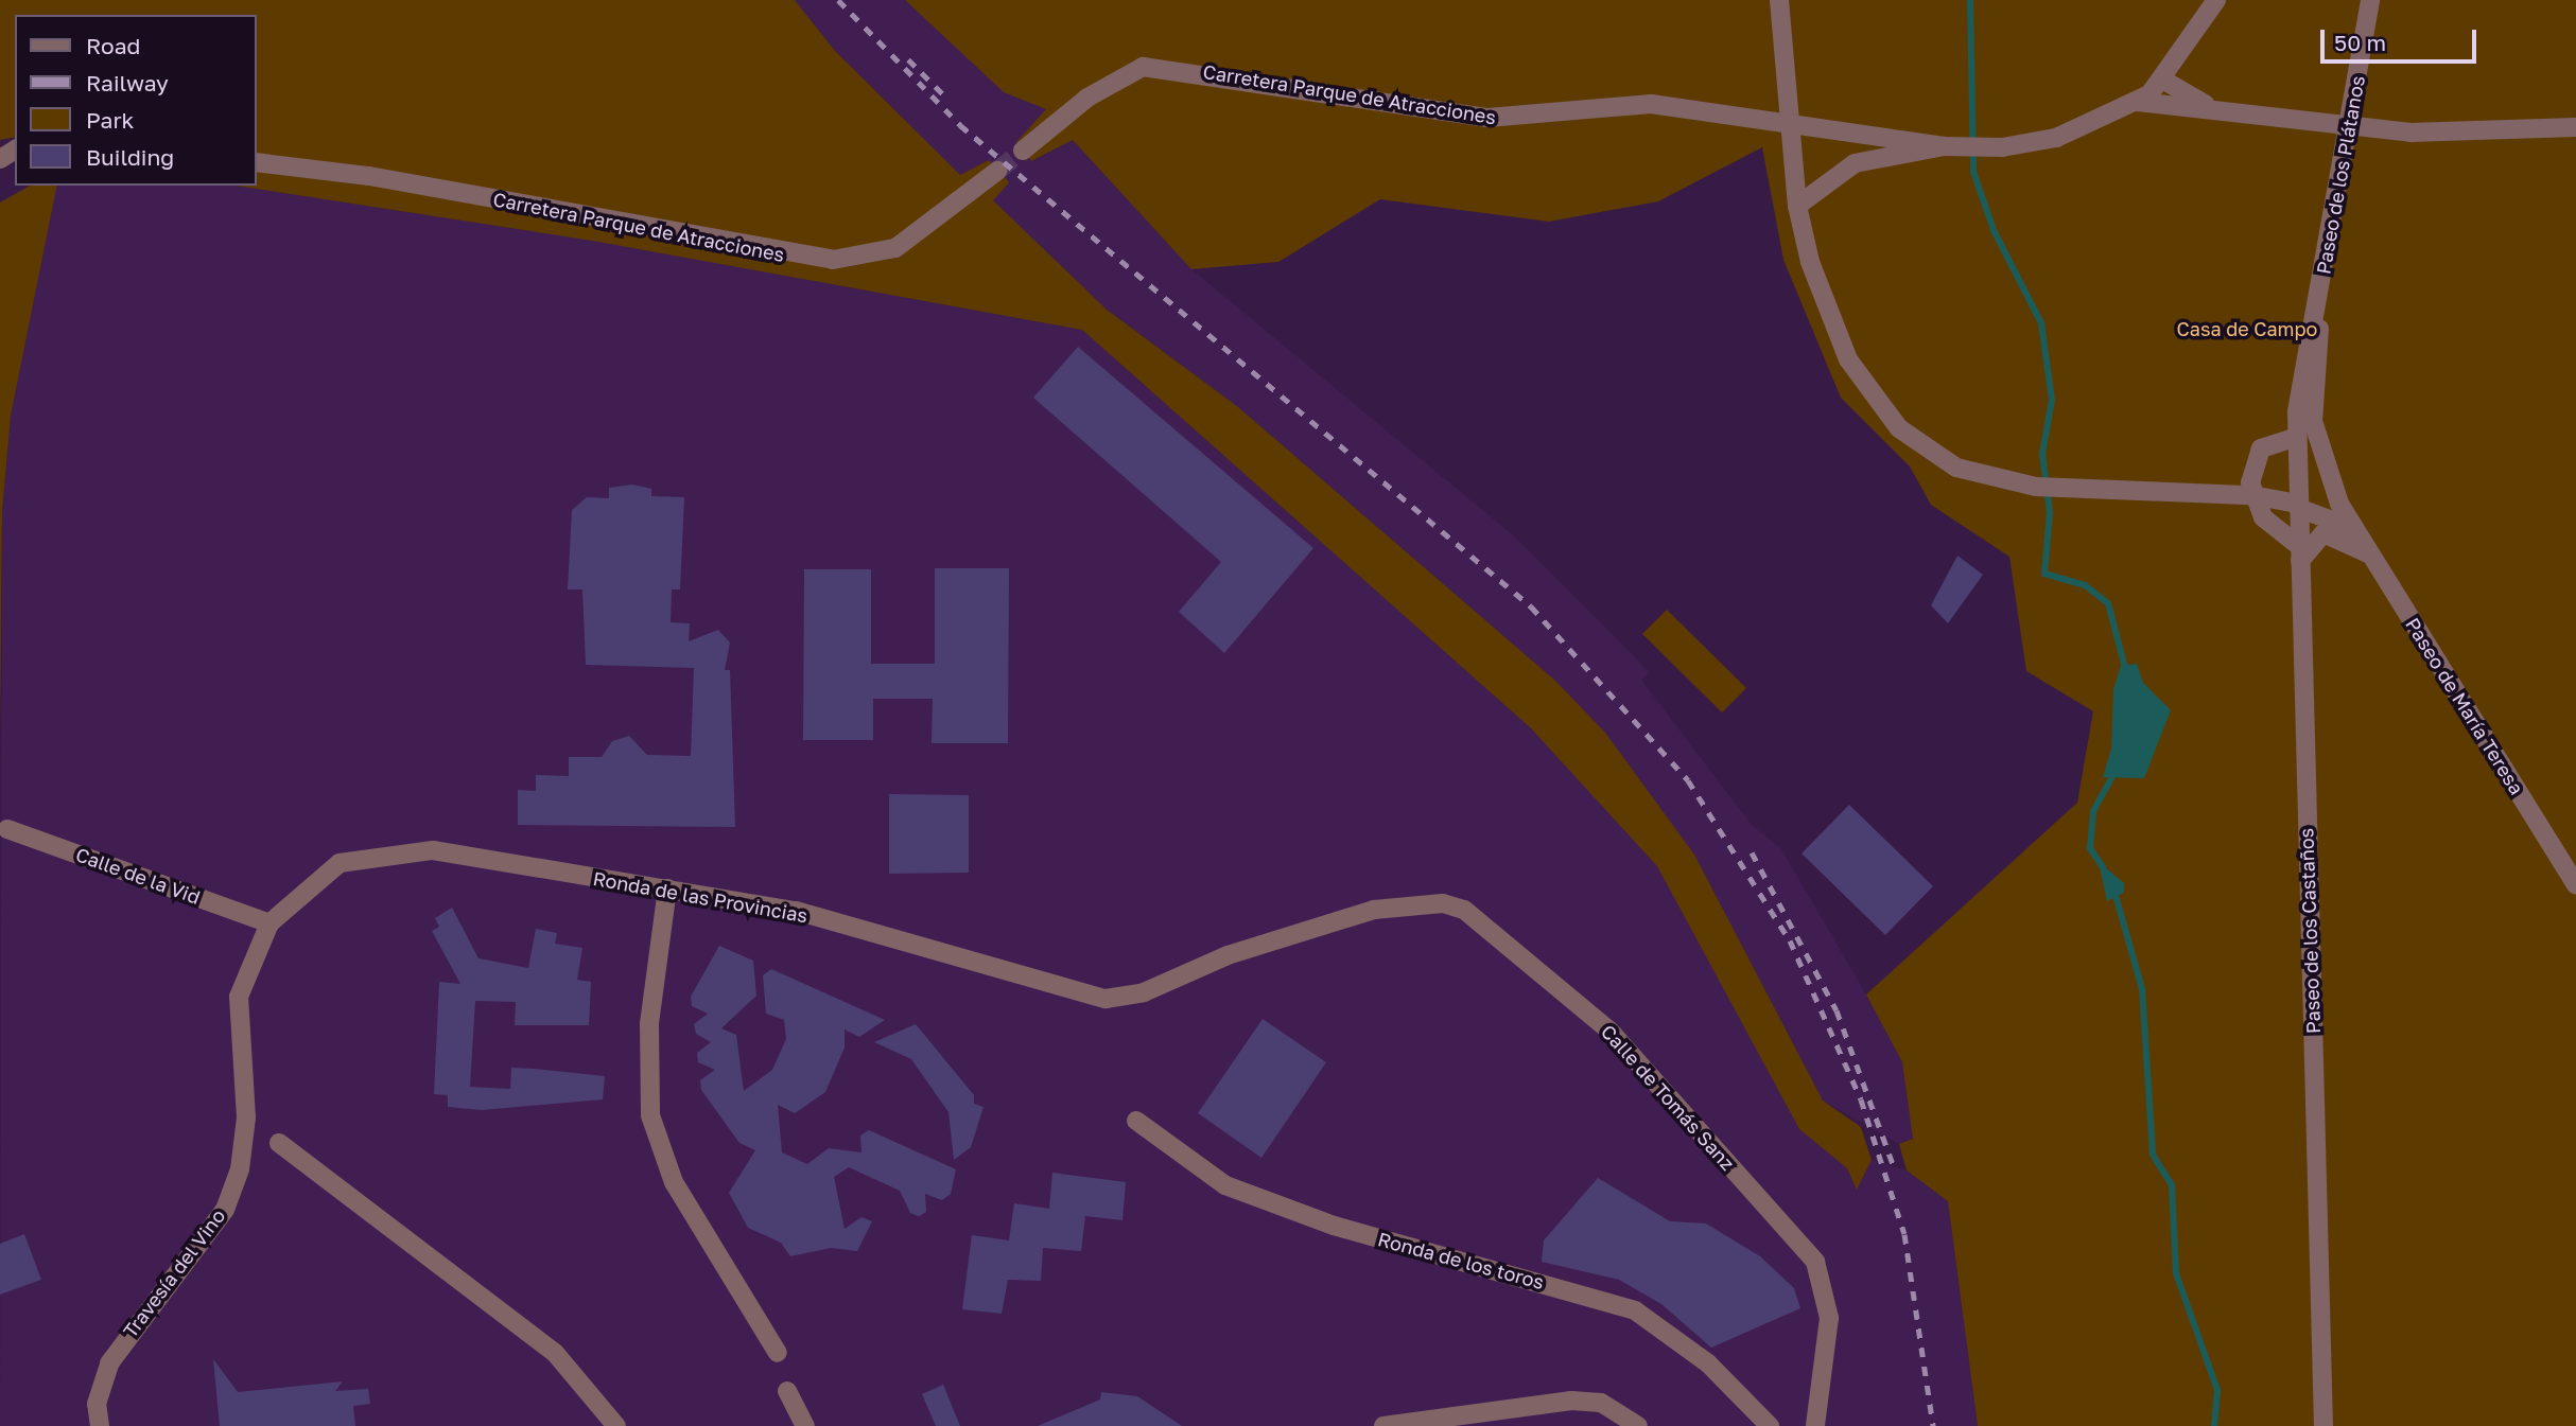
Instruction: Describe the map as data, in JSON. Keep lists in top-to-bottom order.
{
  "streets": {
    "street": [
      "Carretera Parque de Atracciones",
      "Paseo de los Plátanos",
      "Paseo de María Teresa",
      "Calle de la Vid",
      "Ronda de las Provincias",
      "Paseo de los Castaños",
      "Calle de Tomás Sanz",
      "Ronda de los toros",
      "Travesía del Vino"
    ]
  },
  "crossings": [
    ["Paseo de los Plátanos", "Paseo de María Teresa"],
    ["Paseo de los Plátanos", "Paseo de los Castaños"],
    ["Paseo de María Teresa", "Paseo de los Castaños"],
    ["Calle de la Vid", "Ronda de las Provincias"],
    ["Ronda de las Provincias", "Calle de Tomás Sanz"],
    ["Ronda de las Provincias", "Travesía del Vino"]
  ],
  "parks": ["Casa de Campo"],
  "legend": [
    "Road",
    "Railway",
    "Park",
    "Building"
  ],
  "scale_bar": "50 m"
}
